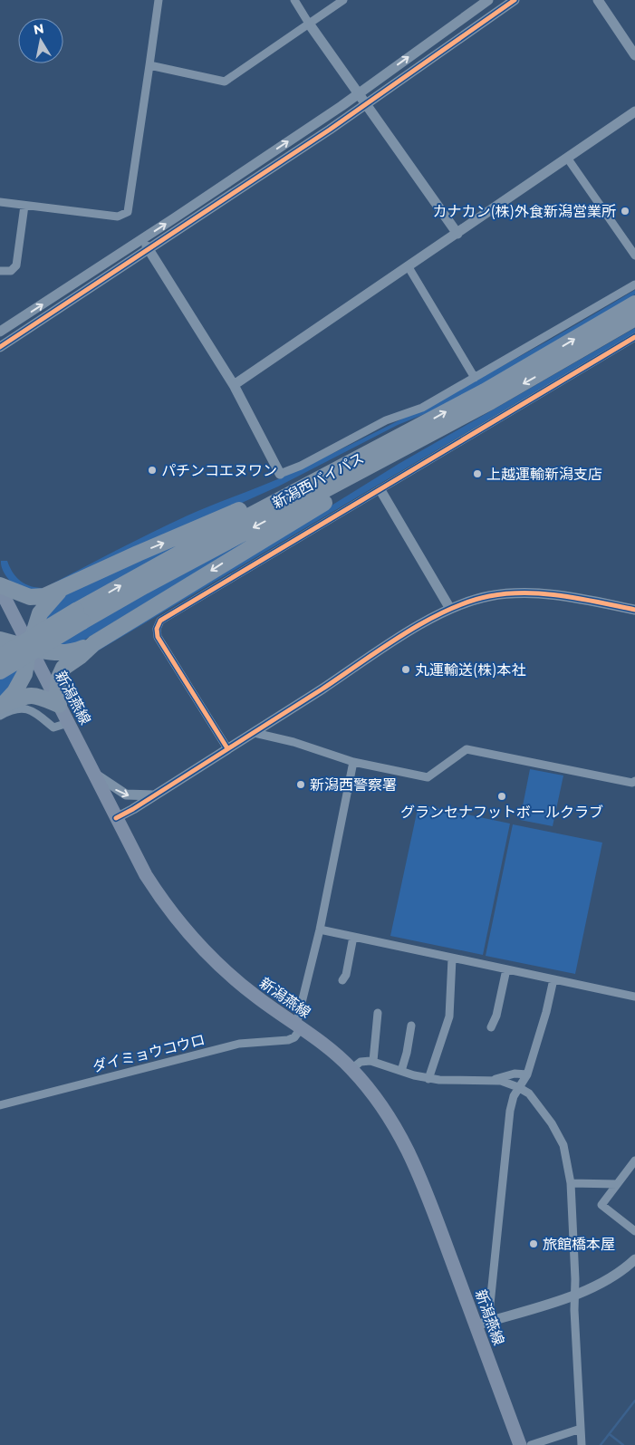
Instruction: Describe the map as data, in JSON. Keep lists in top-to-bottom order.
{
  "streets": {
    "highway": ["新潟西バイパス"],
    "main road": ["新潟燕線"],
    "street": ["ダイミョウコウロ"]
  },
  "crossings": [
    ["新潟燕線", "ダイミョウコウロ"]
  ],
  "places": [
    "カナカン(株)外食新潟営業所",
    "パチンコエヌワン",
    "上越運輸新潟支店",
    "丸運輸送(株)本社",
    "新潟西警察署",
    "グランセナフットボールクラブ",
    "旅館橋本屋"
  ],
  "north": "top"
}
